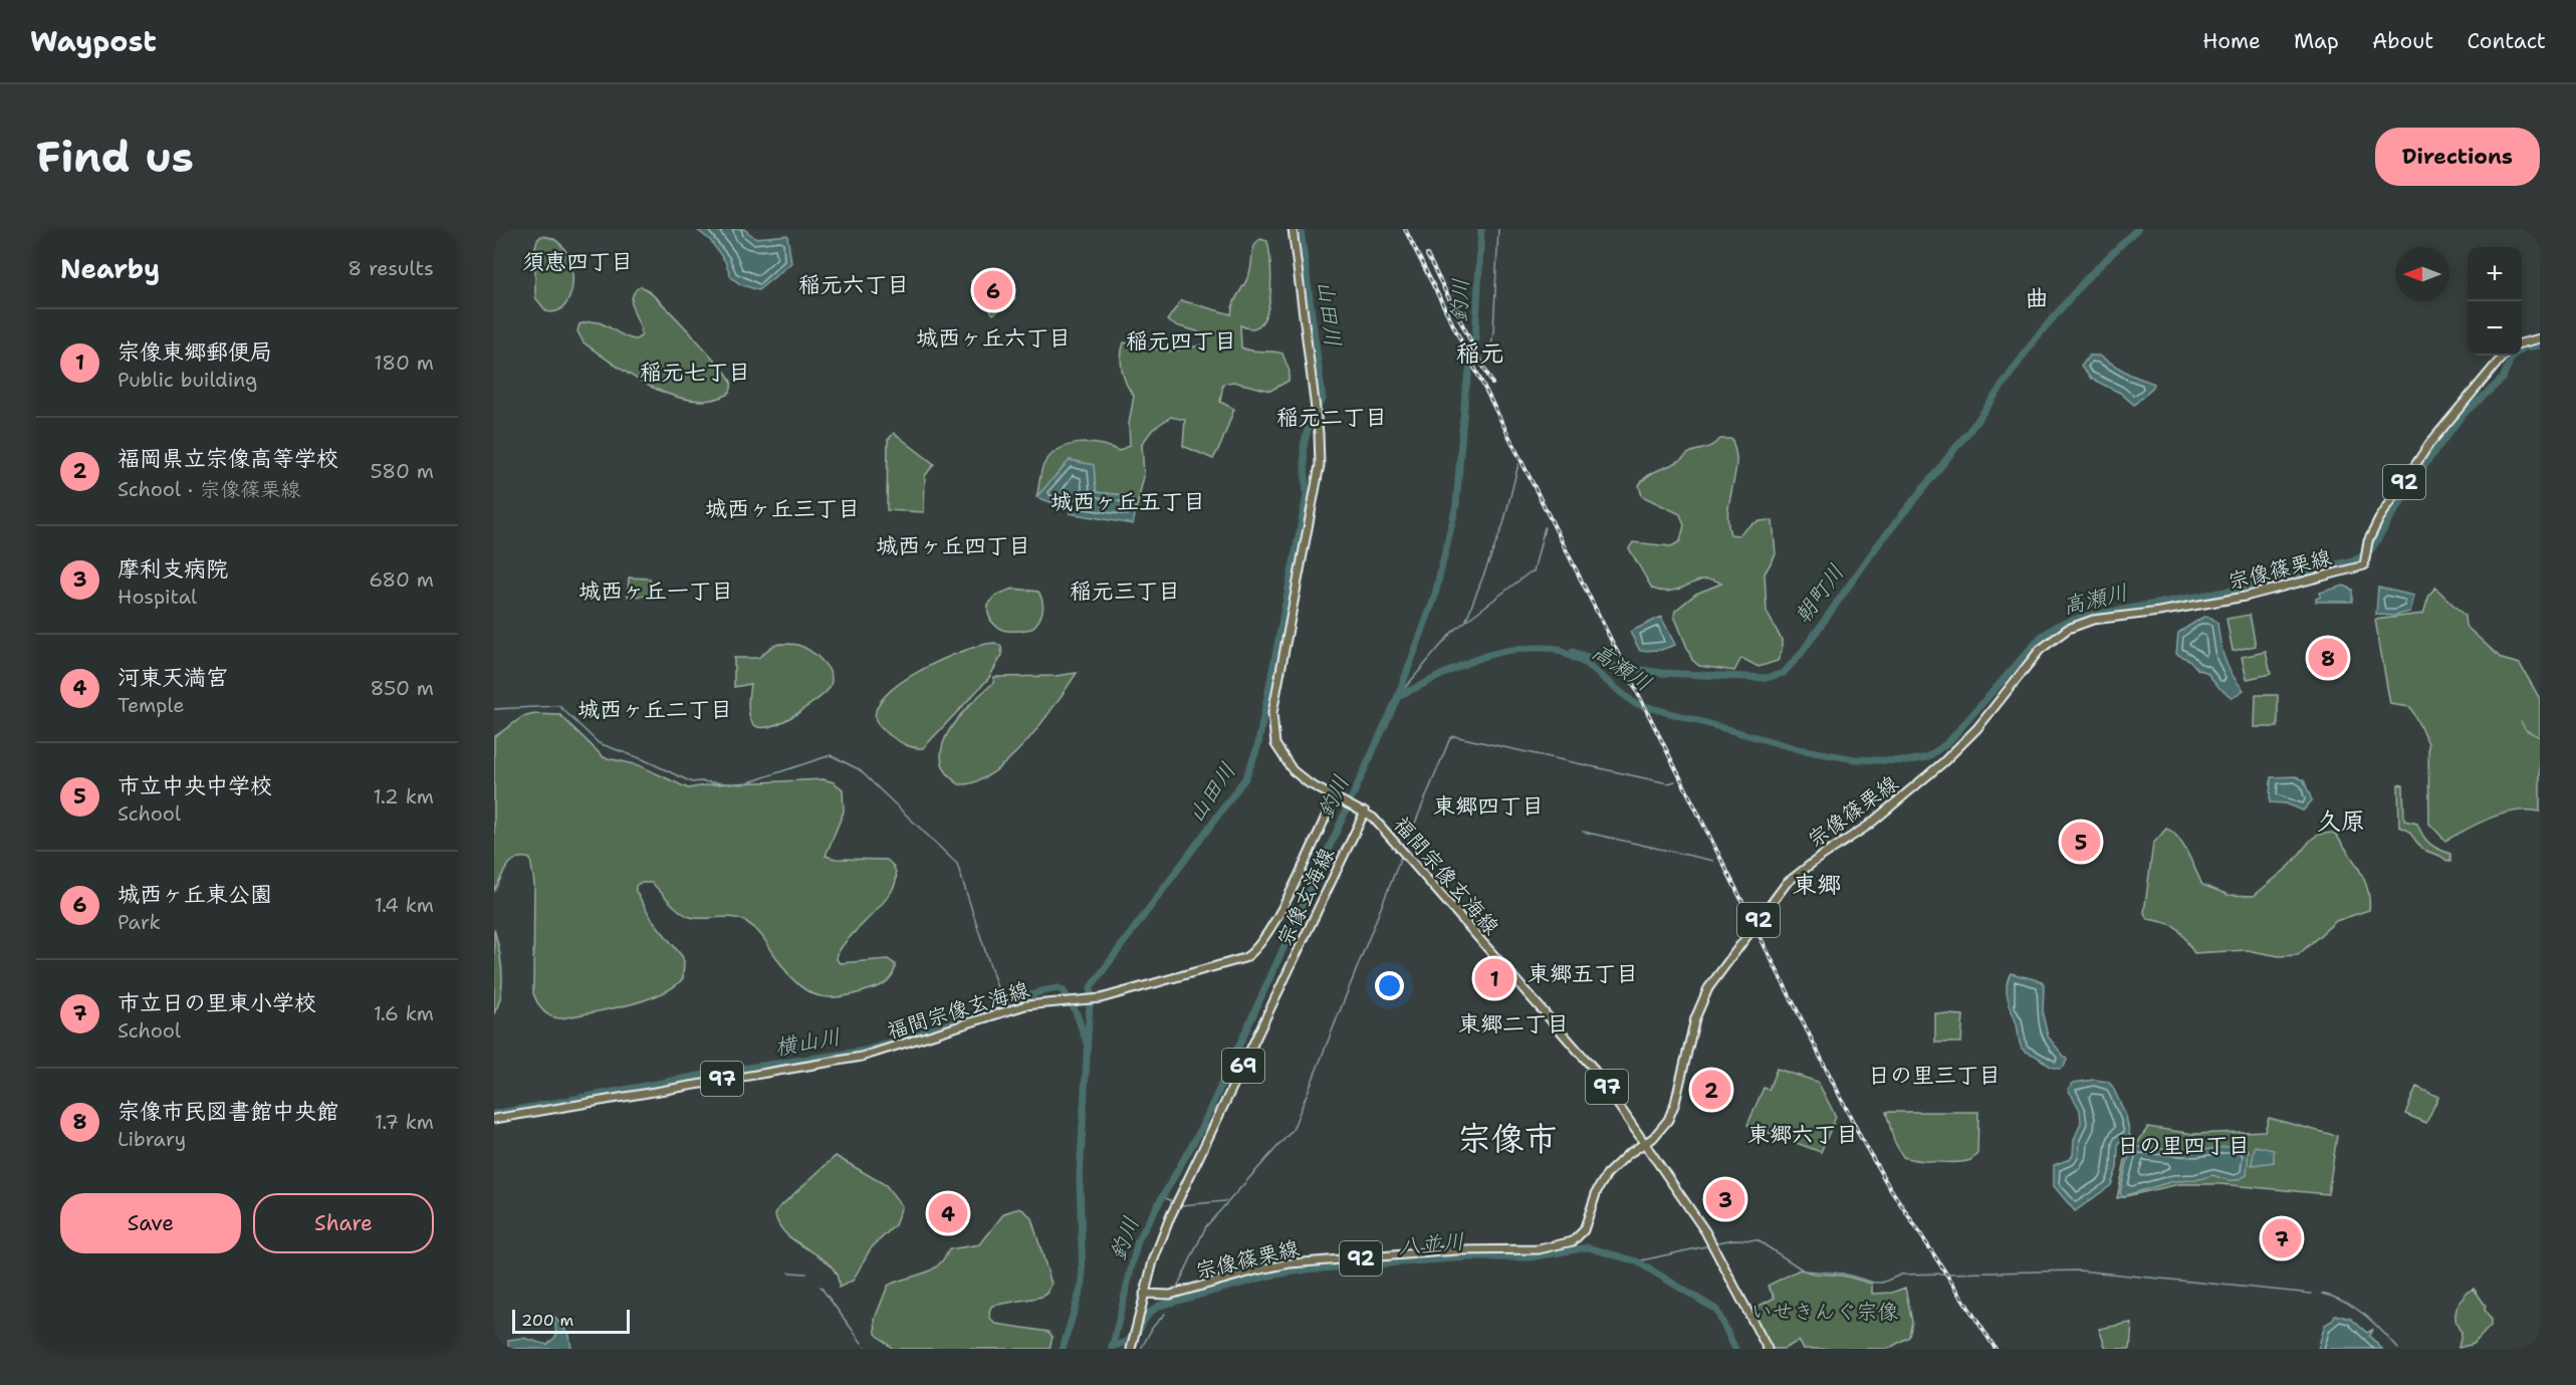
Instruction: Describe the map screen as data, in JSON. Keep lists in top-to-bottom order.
{
  "streets": {
    "main road": [
      "92",
      "宗像篠栗線",
      "福間宗像玄海線",
      "宗像玄海線",
      "69",
      "97"
    ]
  },
  "crossings": [
    ["宗像篠栗線", "福間宗像玄海線"],
    ["宗像篠栗線", "宗像玄海線"],
    ["福間宗像玄海線", "宗像玄海線"]
  ],
  "districts": [
    "須恵四丁目",
    "稲元六丁目",
    "曲",
    "城西ヶ丘六丁目",
    "稲元四丁目",
    "稲元",
    "稲元七丁目",
    "稲元二丁目",
    "城西ヶ丘五丁目",
    "城西ヶ丘三丁目",
    "城西ヶ丘四丁目",
    "城西ヶ丘一丁目",
    "稲元三丁目",
    "城西ヶ丘二丁目",
    "東郷四丁目",
    "久原",
    "東郷",
    "東郷五丁目",
    "東郷二丁目",
    "日の里三丁目",
    "東郷六丁目",
    "宗像市",
    "日の里四丁目"
  ],
  "water": [
    "釣川",
    "山田川",
    "朝町川",
    "高瀬川",
    "横山川",
    "八並川"
  ],
  "parks": ["いせきんぐ宗像"],
  "scale_bar": "200 m",
  "north": "left",
  "page": {
    "header": "Waypost",
    "nav": [
      "Home",
      "Map",
      "About",
      "Contact"
    ],
    "buttons": [
      "Directions",
      ["Save", "Share"]
    ],
    "title": "Find us",
    "heading": ["Nearby", "8 results"],
    "map_buttons": ["+", "−"],
    "pins": [
      "6",
      "8",
      "5",
      "1",
      "2",
      "3",
      "4",
      "7"
    ],
    "list": [
      {
        "mark": "1",
        "name": "宗像東郷郵便局",
        "note": "Public building",
        "value": "180 m"
      },
      {
        "mark": "2",
        "name": "福岡県立宗像高等学校",
        "note": "School · 宗像篠栗線",
        "value": "580 m"
      },
      {
        "mark": "3",
        "name": "摩利支病院",
        "note": "Hospital",
        "value": "680 m"
      },
      {
        "mark": "4",
        "name": "河東天満宮",
        "note": "Temple",
        "value": "850 m"
      },
      {
        "mark": "5",
        "name": "市立中央中学校",
        "note": "School",
        "value": "1.2 km"
      },
      {
        "mark": "6",
        "name": "城西ヶ丘東公園",
        "note": "Park",
        "value": "1.4 km"
      },
      {
        "mark": "7",
        "name": "市立日の里東小学校",
        "note": "School",
        "value": "1.6 km"
      },
      {
        "mark": "8",
        "name": "宗像市民図書館中央館",
        "note": "Library",
        "value": "1.7 km"
      }
    ],
    "scale": "200 m"
  }
}
